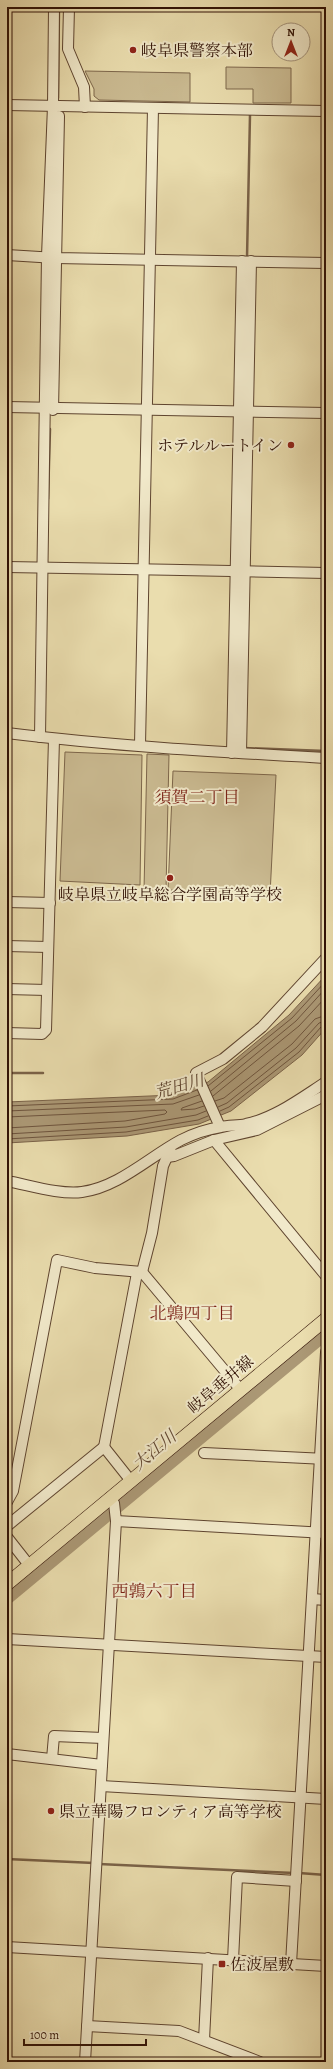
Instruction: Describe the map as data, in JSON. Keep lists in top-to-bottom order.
{
  "streets": {
    "main road": ["岐阜垂井線"]
  },
  "districts": ["須賀二丁目", "北鶉四丁目", "西鶉六丁目"],
  "water": ["荒田川", "大江川"],
  "places": {
    "other": [
      "岐阜県警察本部",
      "ホテルルートイン",
      "岐阜県立岐阜総合学園高等学校",
      "県立華陽フロンティア高等学校"
    ],
    "transit": ["佐波屋敷"]
  },
  "scale_bar": "100 m",
  "north": "top"
}
